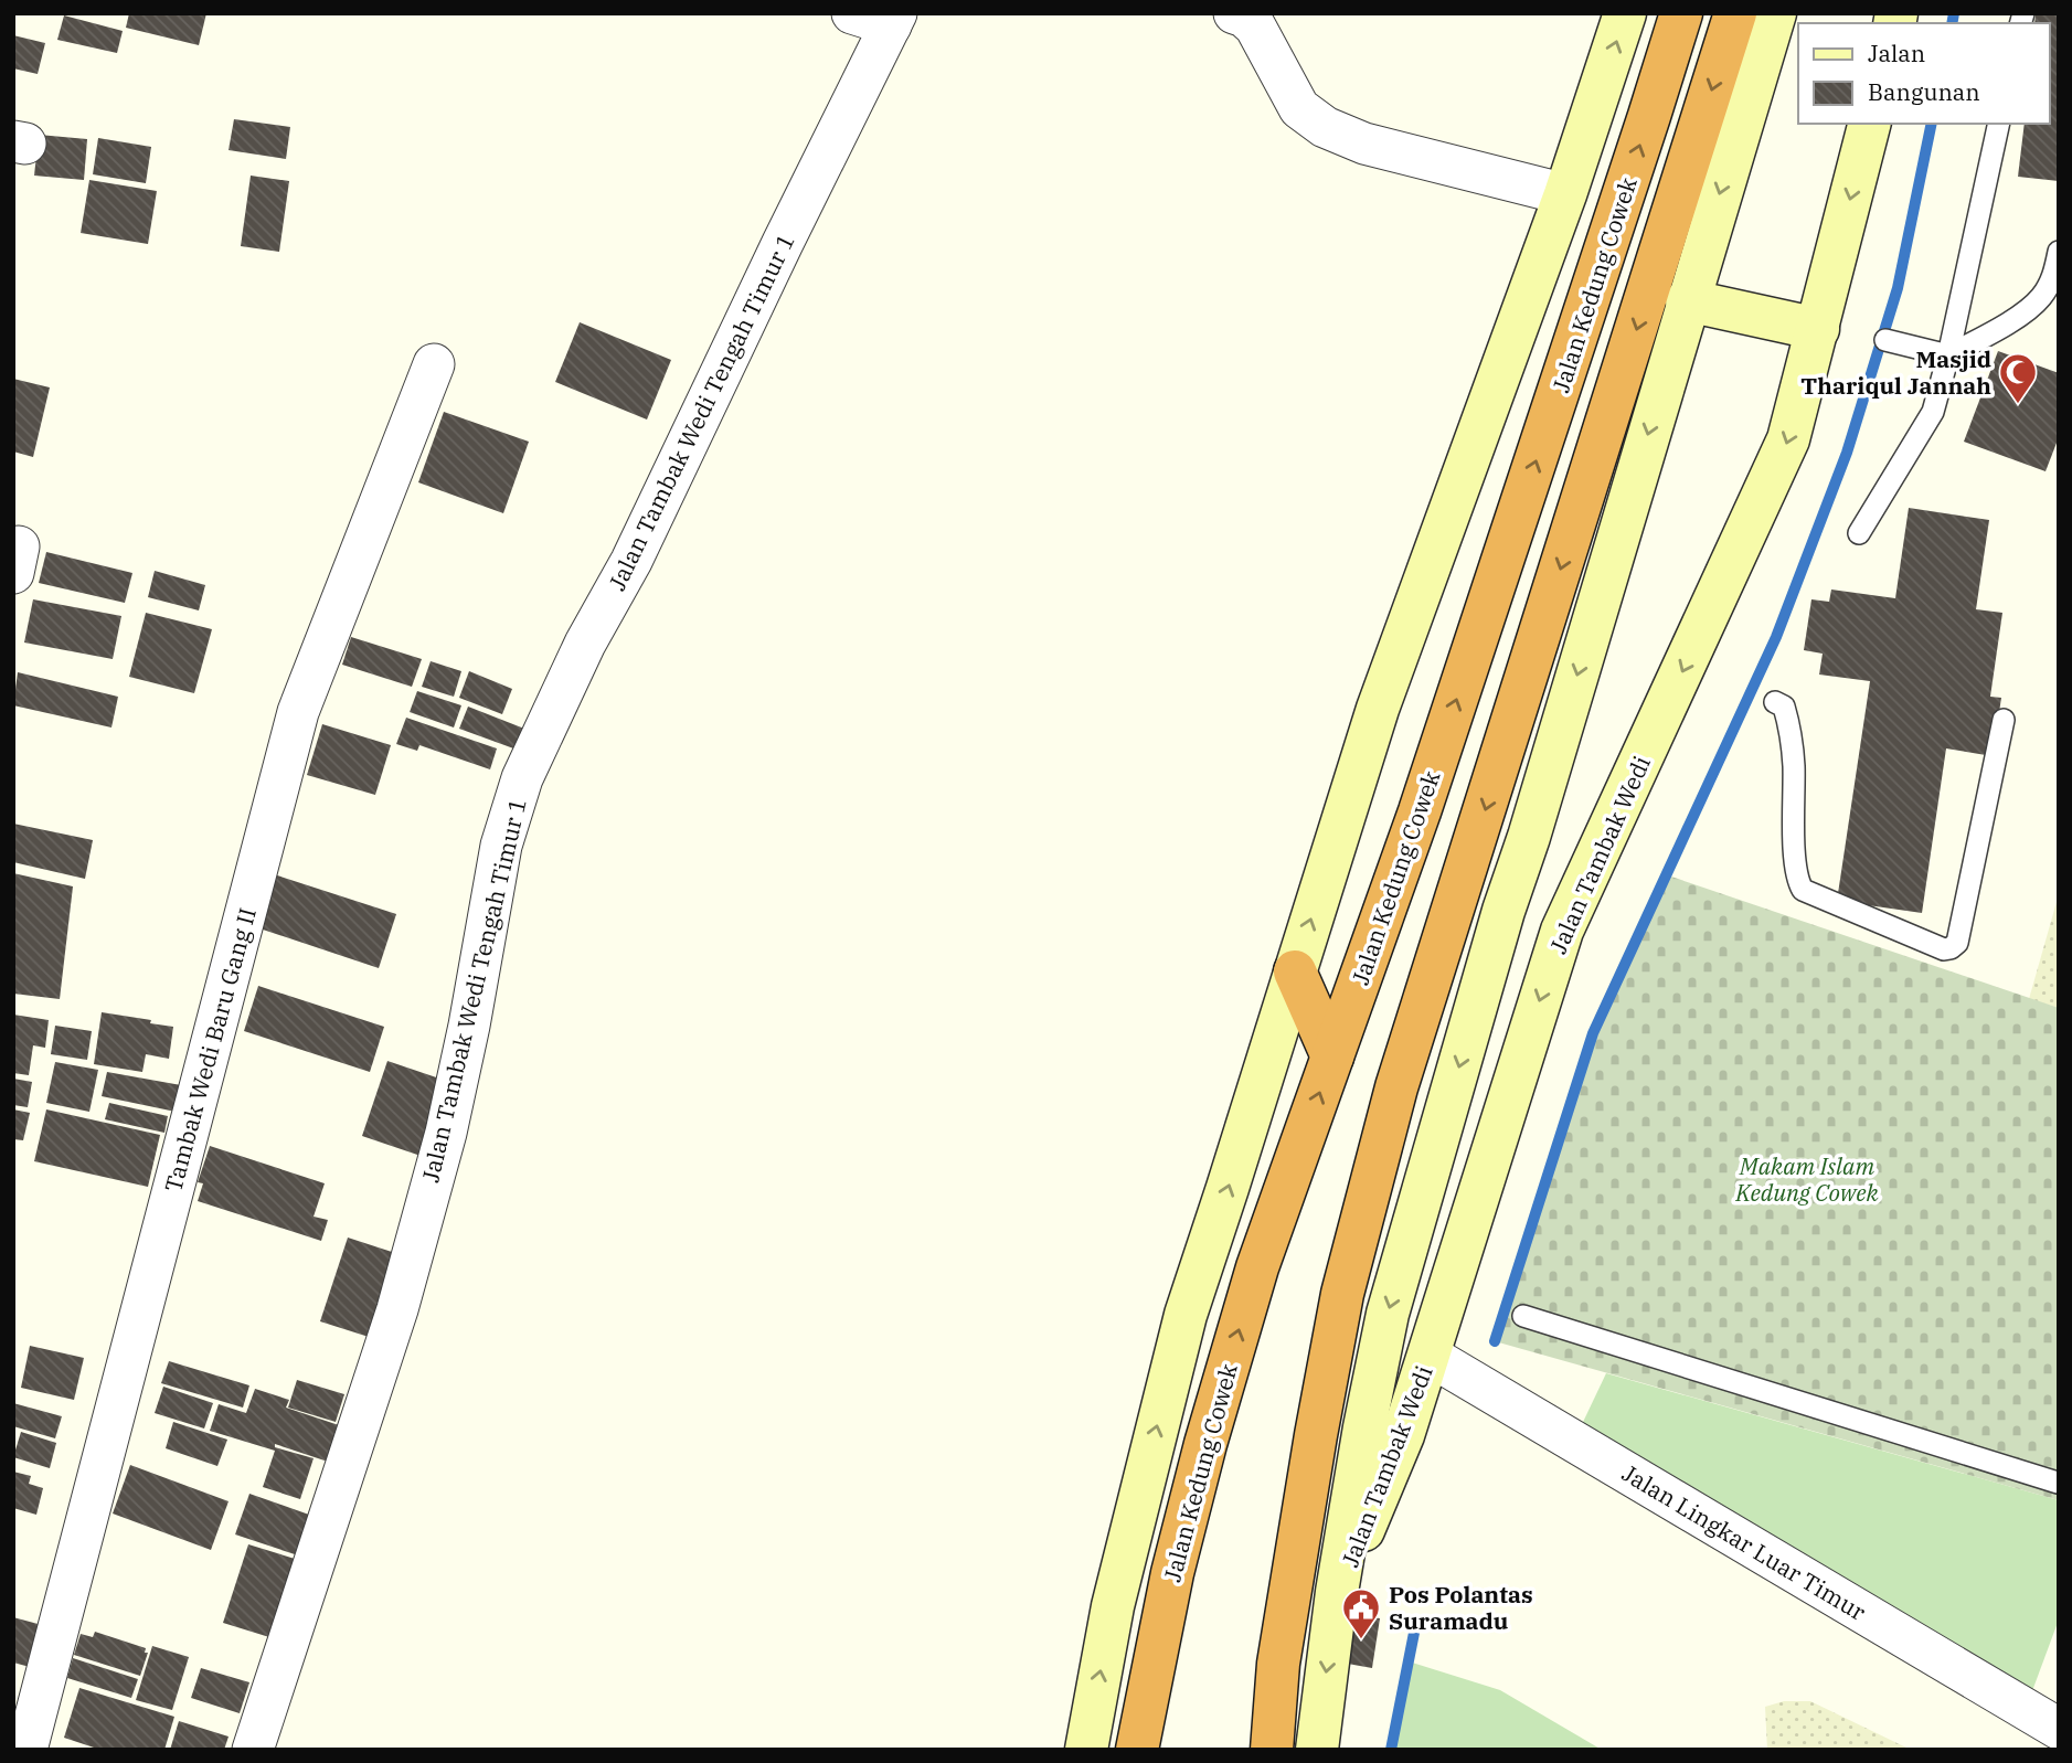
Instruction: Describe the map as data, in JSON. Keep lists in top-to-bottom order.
{
  "streets": {
    "highway": ["Jalan Kedung Cowek"],
    "main road": ["Jalan Tambak Wedi"],
    "street": ["Jalan Tambak Wedi Tengah Timur 1", "Tambak Wedi Baru Gang II", "Jalan Lingkar Luar Timur"]
  },
  "crossings": [
    ["Jalan Tambak Wedi", "Jalan Lingkar Luar Timur"]
  ],
  "parks": ["Makam Islam Kedung Cowek"],
  "places": {
    "mosque": ["Masjid Thariqul Jannah"],
    "public building": ["Pos Polantas Suramadu"]
  },
  "legend": ["Jalan", "Bangunan"]
}
